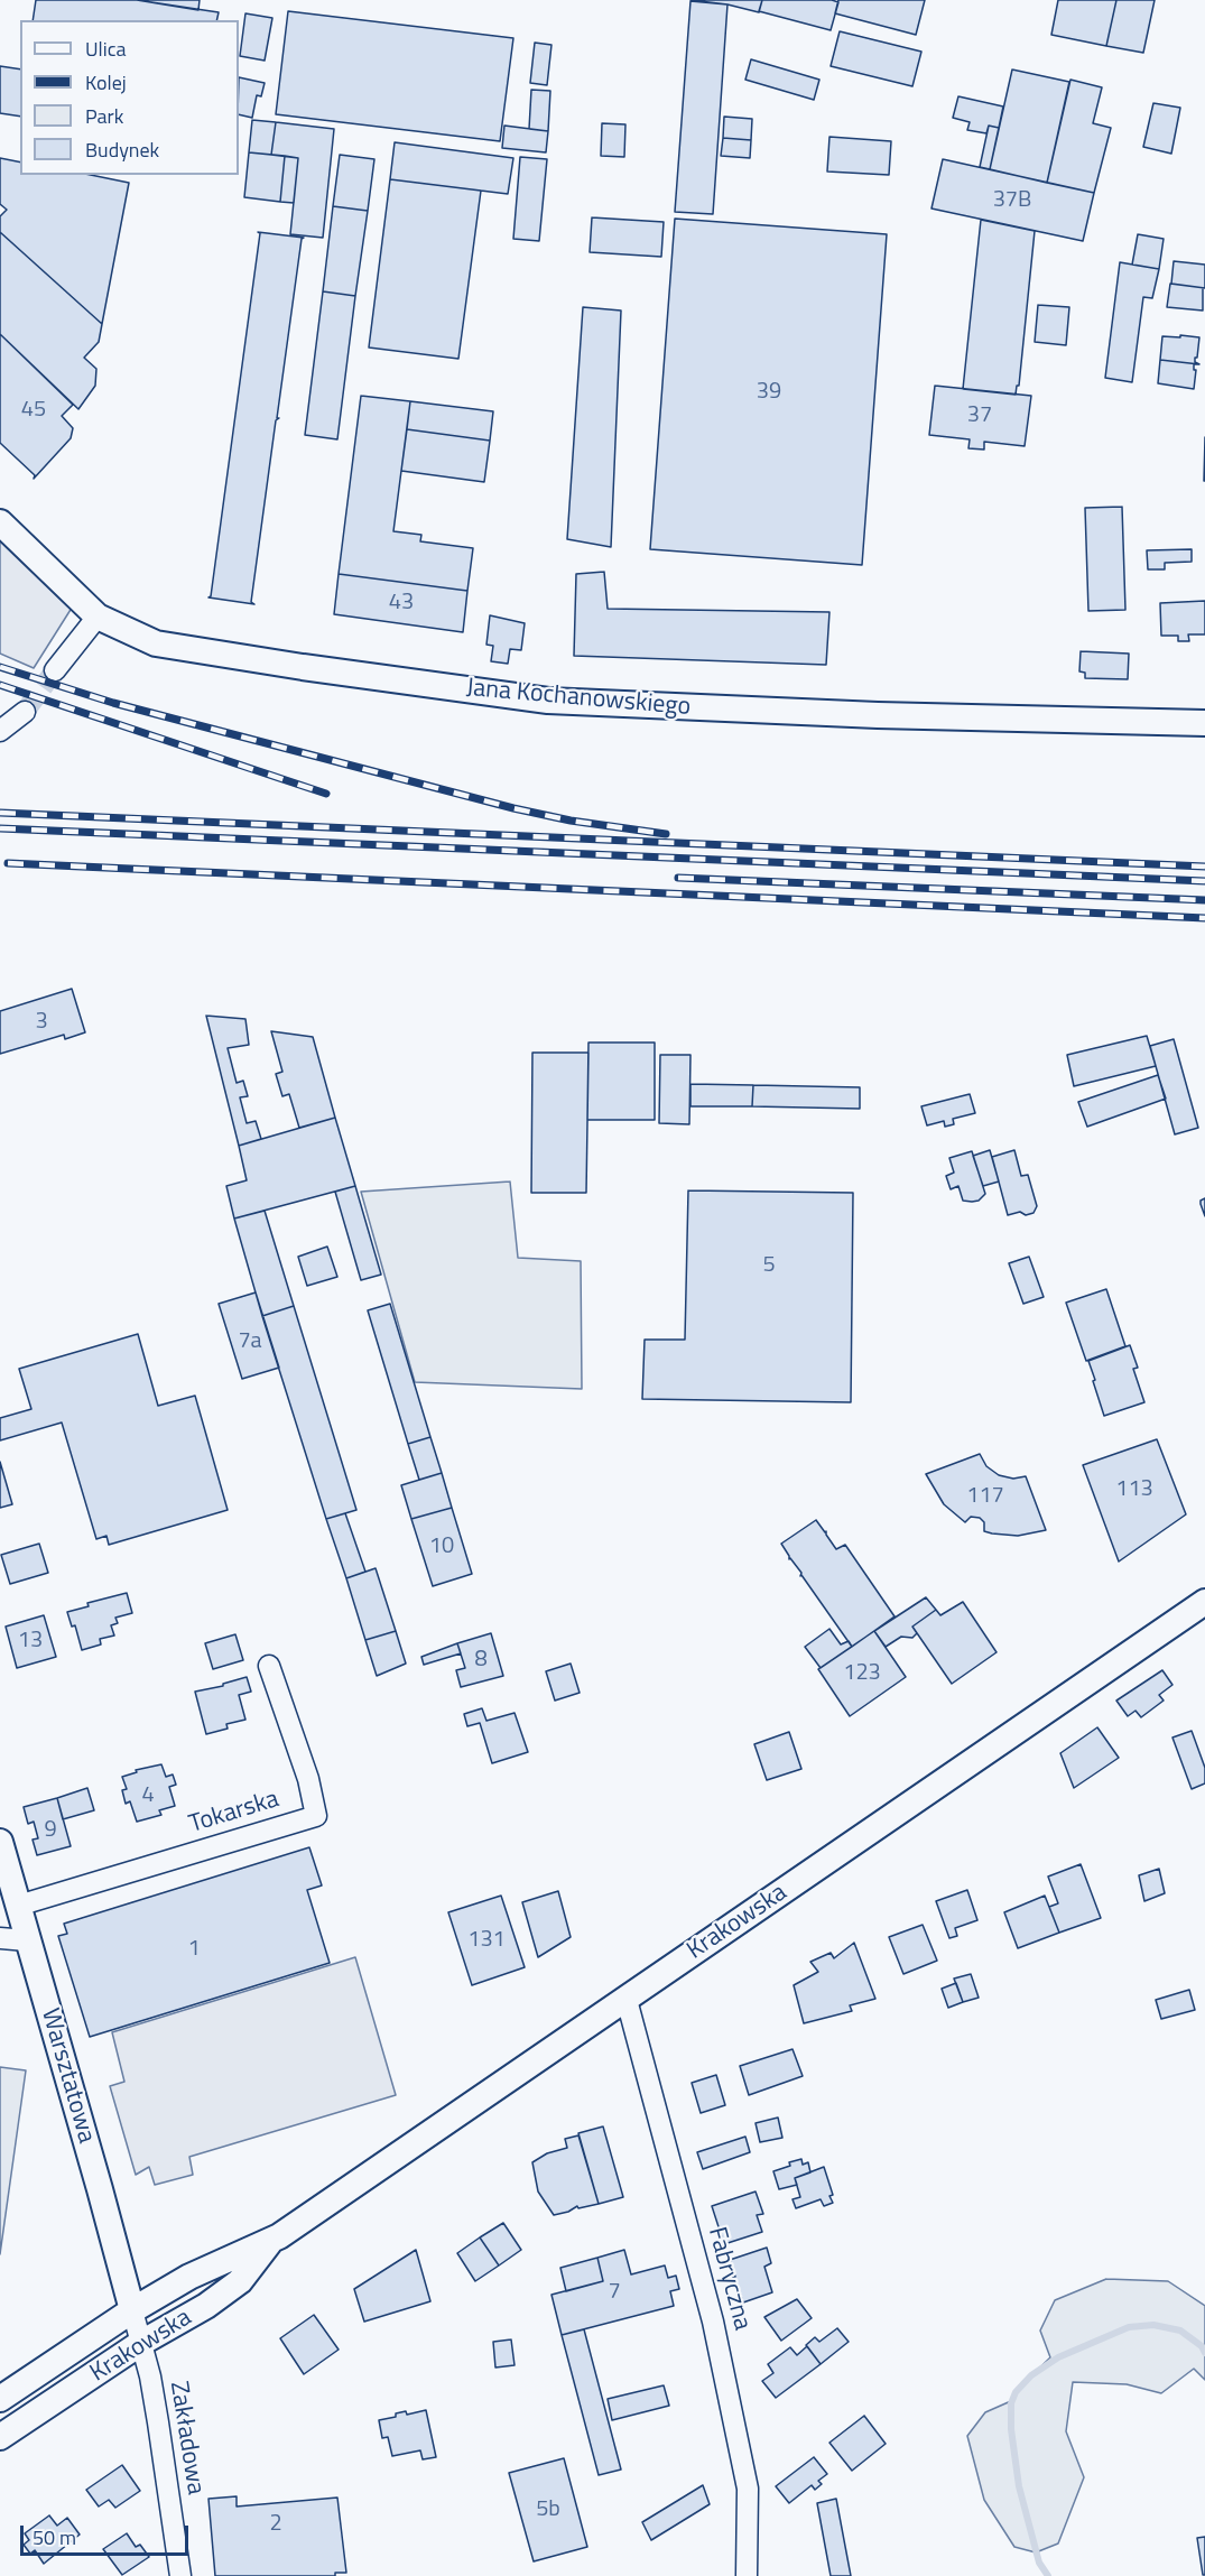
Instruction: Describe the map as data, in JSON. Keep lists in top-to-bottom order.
{
  "streets": {
    "street": [
      "Jana Kochanowskiego",
      "Tokarska",
      "Krakowska",
      "Warsztatowa",
      "Fabryczna",
      "Zakładowa"
    ]
  },
  "crossings": [
    ["Tokarska", "Warsztatowa"],
    ["Krakowska", "Warsztatowa"],
    ["Krakowska", "Fabryczna"],
    ["Krakowska", "Zakładowa"],
    ["Warsztatowa", "Zakładowa"]
  ],
  "house_numbers": [
    "37B",
    "39",
    "45",
    "37",
    "43",
    "3",
    "5",
    "7a",
    "113",
    "117",
    "10",
    "13",
    "8",
    "123",
    "4",
    "9",
    "131",
    "1",
    "7",
    "5b",
    "2"
  ],
  "legend": [
    "Ulica",
    "Kolej",
    "Park",
    "Budynek"
  ],
  "scale_bar": "50 m"
}
